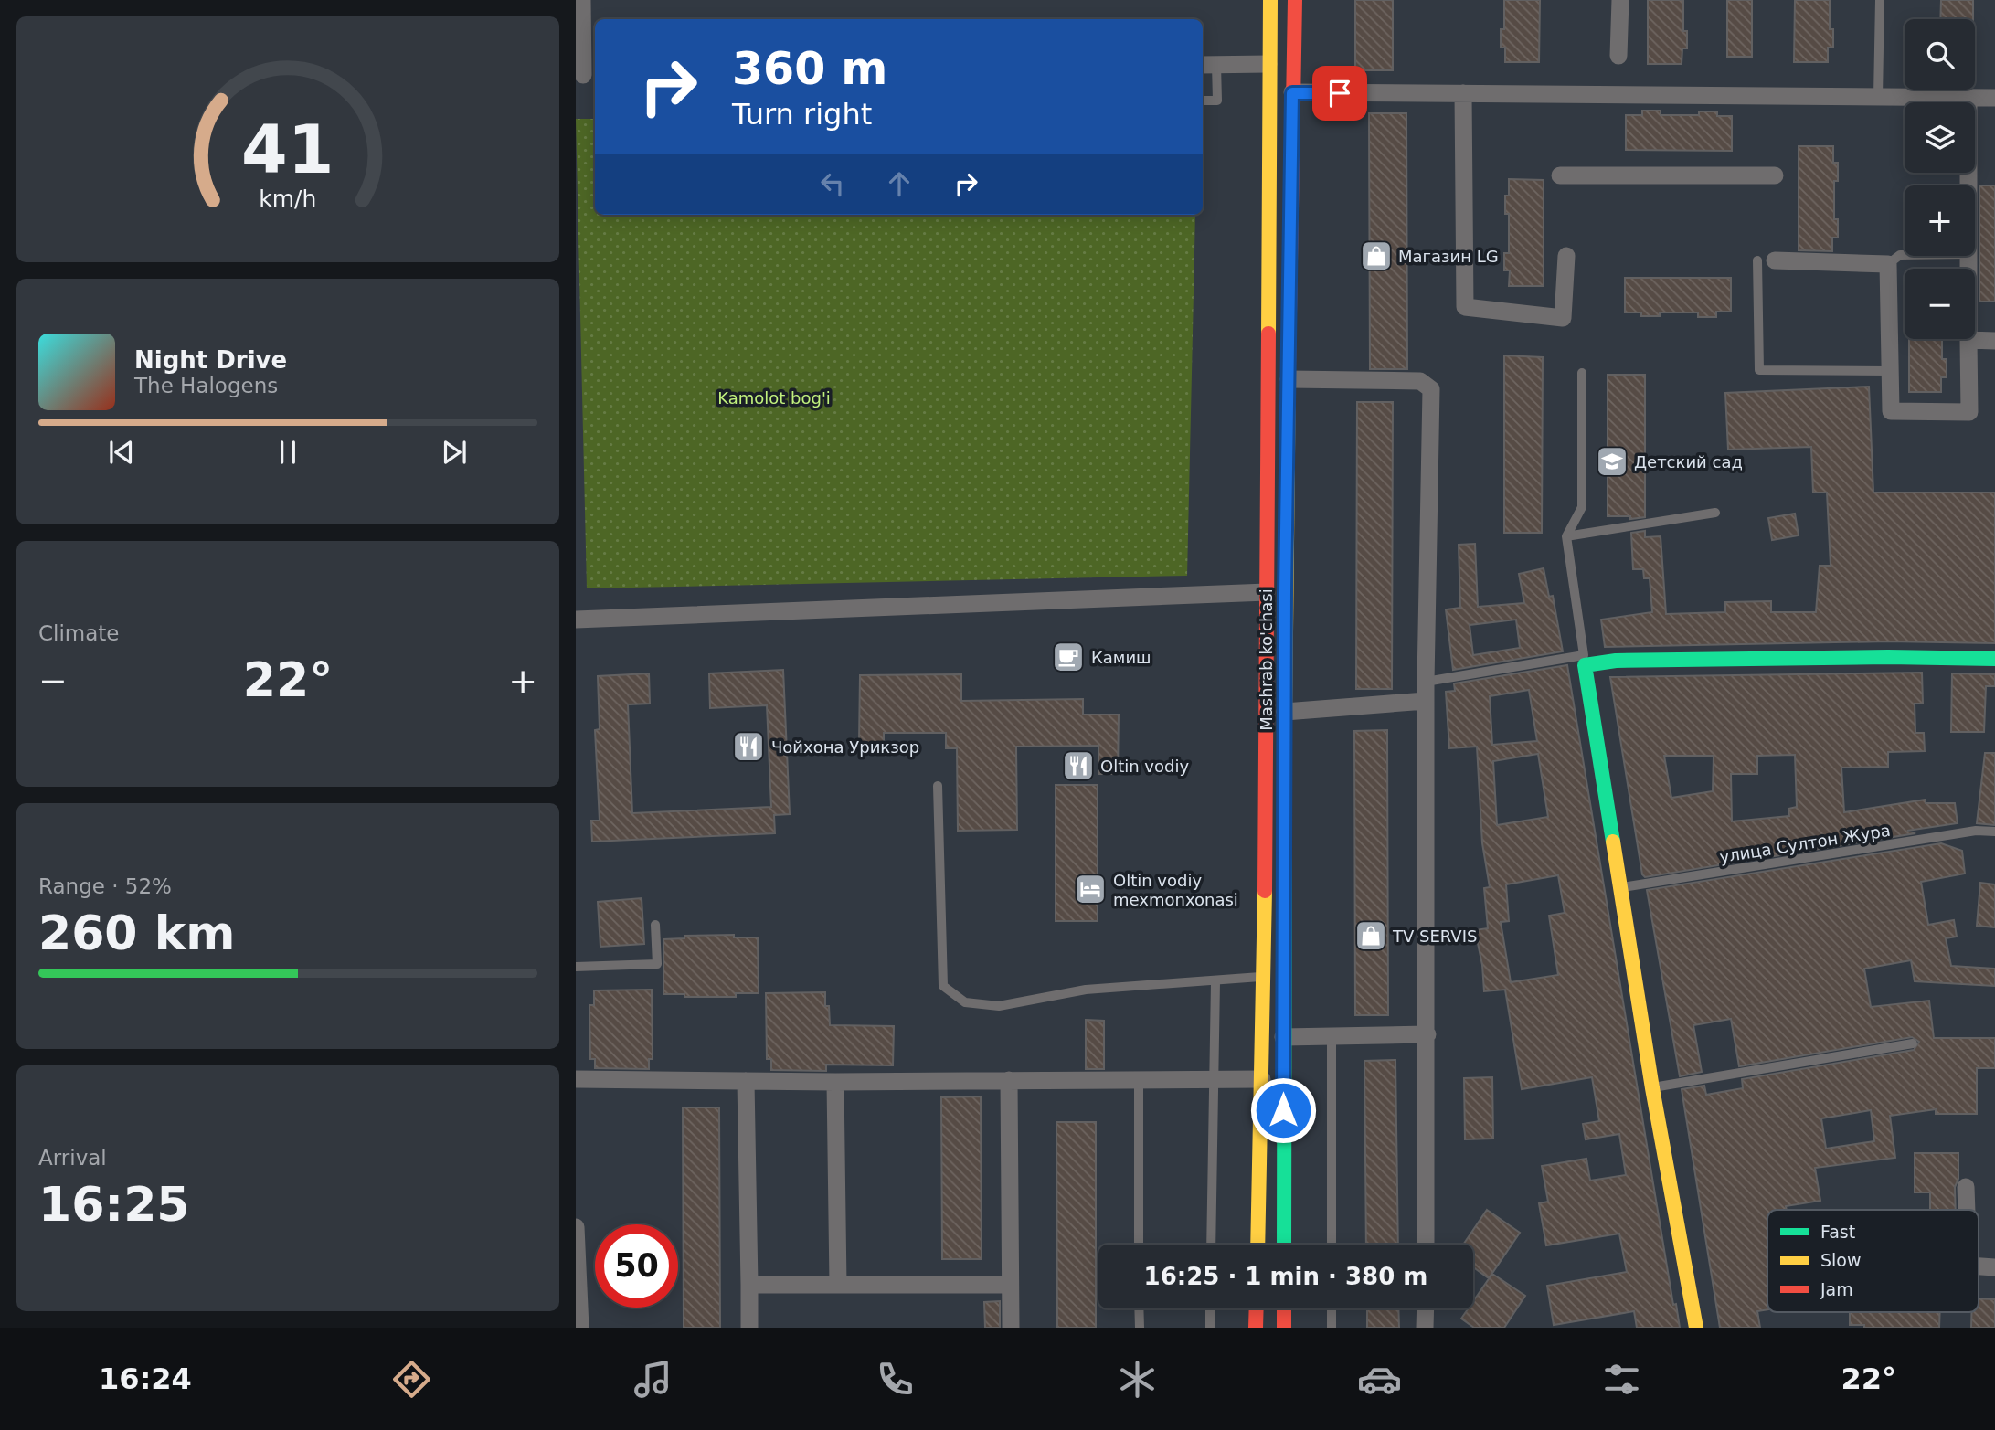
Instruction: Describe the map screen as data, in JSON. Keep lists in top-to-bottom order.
{
  "streets": {
    "main road": ["Mashrab ko'chasi"],
    "lane": ["улица Султон Жура"]
  },
  "parks": ["Kamolot bog'i"],
  "places": {
    "shop": ["Магазин LG", "TV SERVIS"],
    "school or university": ["Детский сад"],
    "cafe": ["Камиш"],
    "restaurant": ["Чойхона Урикзор", "Oltin vodiy"],
    "hotel": ["Oltin vodiy mexmonxonasi"]
  },
  "legend": ["Fast", "Slow", "Jam"],
  "page": {
    "map_buttons": ["+", "−"],
    "turn": ["360 m", "Turn right"],
    "song": ["Night Drive", "The Halogens"],
    "tile": [
      "Climate",
      ["Range · 52%", "260 km"],
      ["Arrival", "16:25"]
    ],
    "heat": ["−", "22°", "+"],
    "limit": "50",
    "trip": "16:25 · 1 min · 380 m",
    "tabs": ["16:24", "22°"],
    "gauge": ["41", "km/h"]
  }
}
